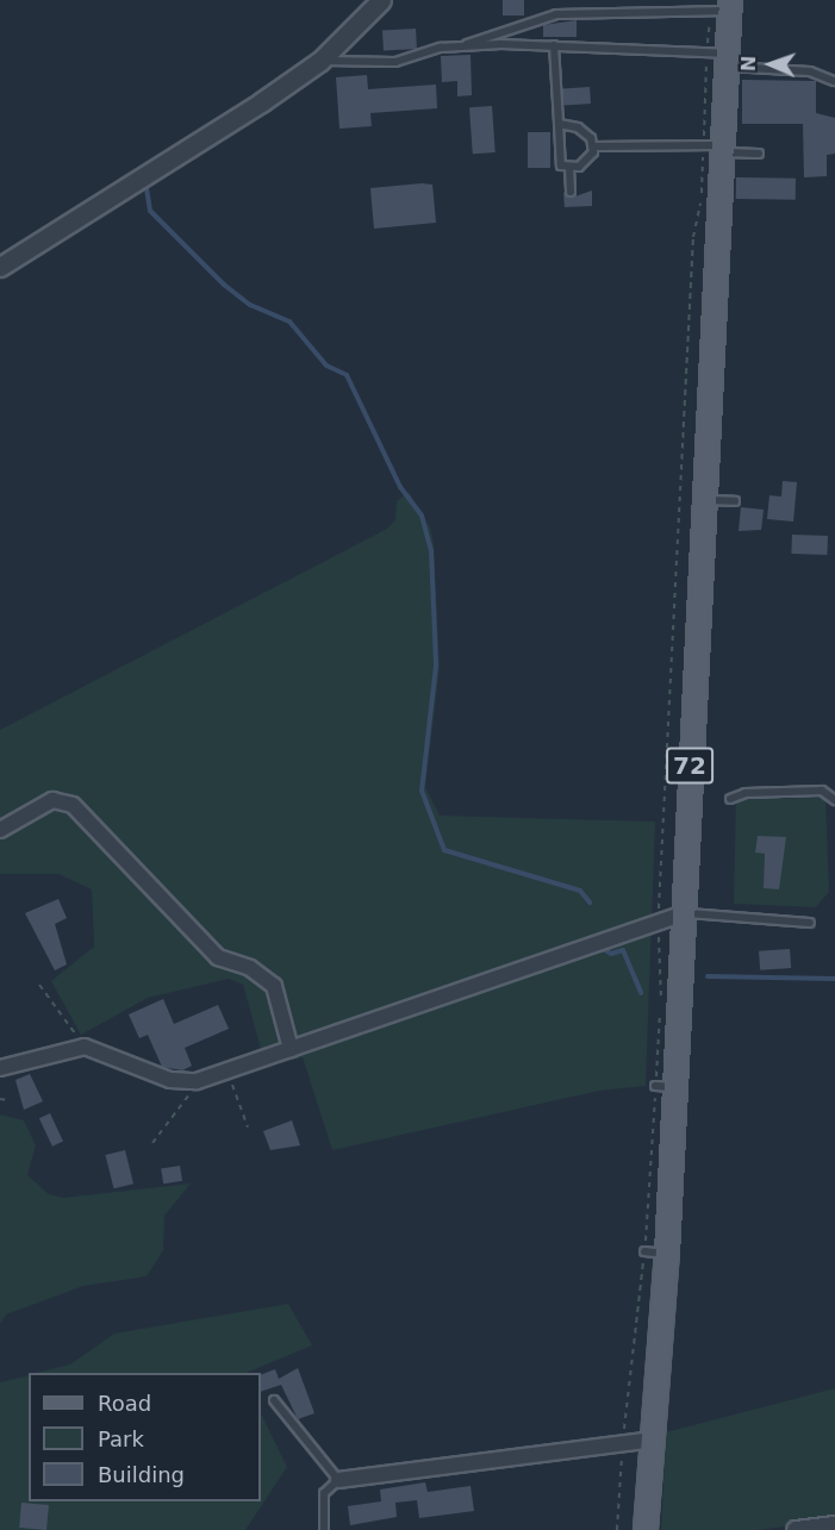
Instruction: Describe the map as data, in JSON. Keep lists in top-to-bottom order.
{
  "streets": {
    "main road": ["72"]
  },
  "legend": ["Road", "Park", "Building"],
  "north": "left"
}
